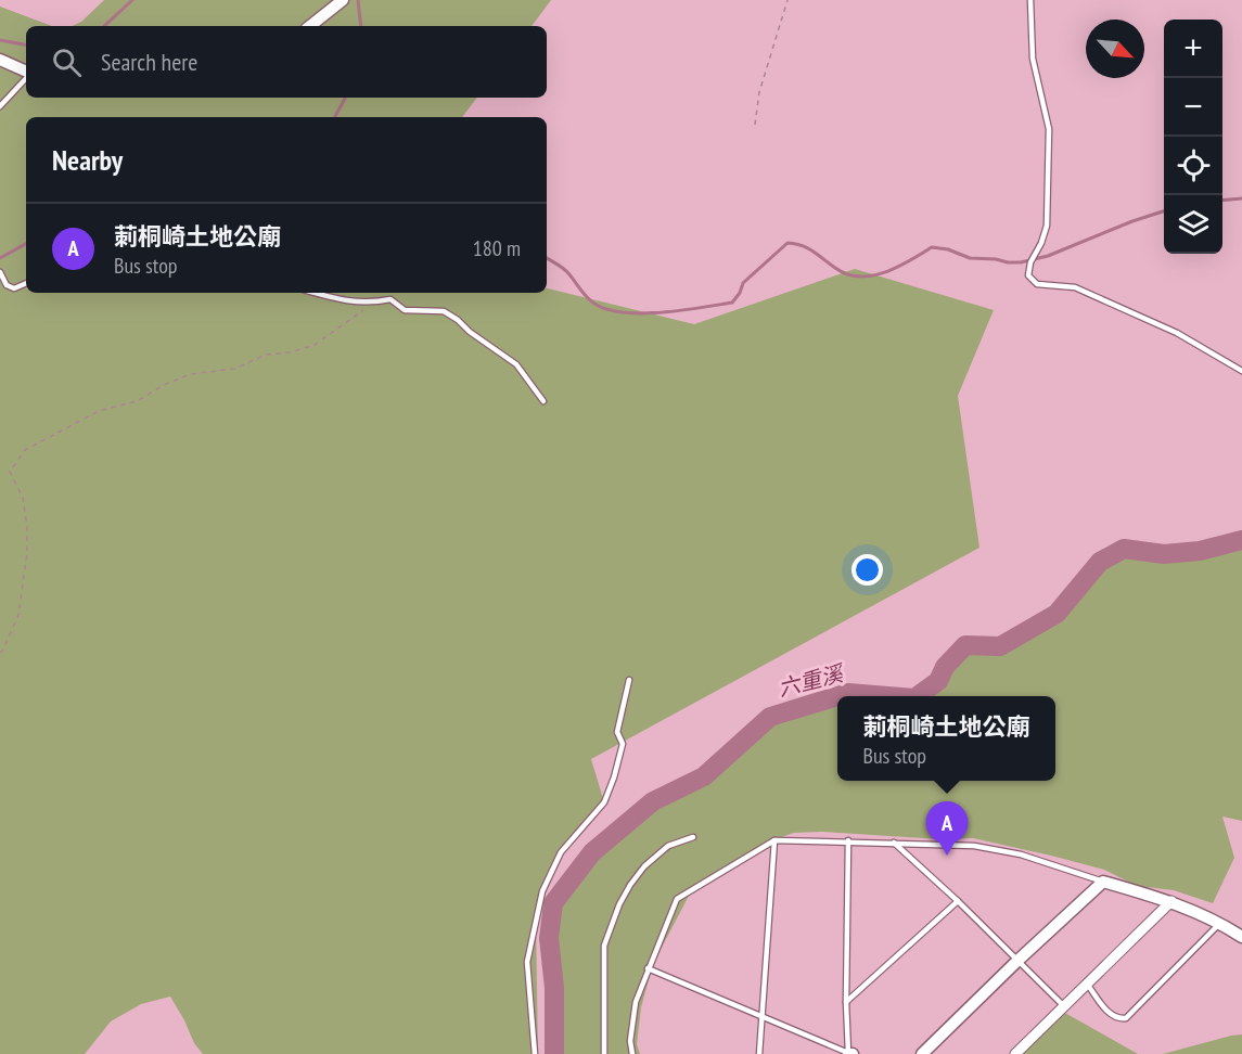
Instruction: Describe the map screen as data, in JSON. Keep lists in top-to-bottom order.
{
  "water": ["六重溪"],
  "north": "bottom right",
  "page": {
    "map_buttons": ["+", "−"],
    "search": "Search here",
    "heading": "Nearby",
    "list": [
      {
        "mark": "A",
        "name": "莿桐崎土地公廟",
        "note": "Bus stop",
        "value": "180 m"
      }
    ],
    "popup": ["莿桐崎土地公廟", "Bus stop"],
    "pins": "A"
  }
}
